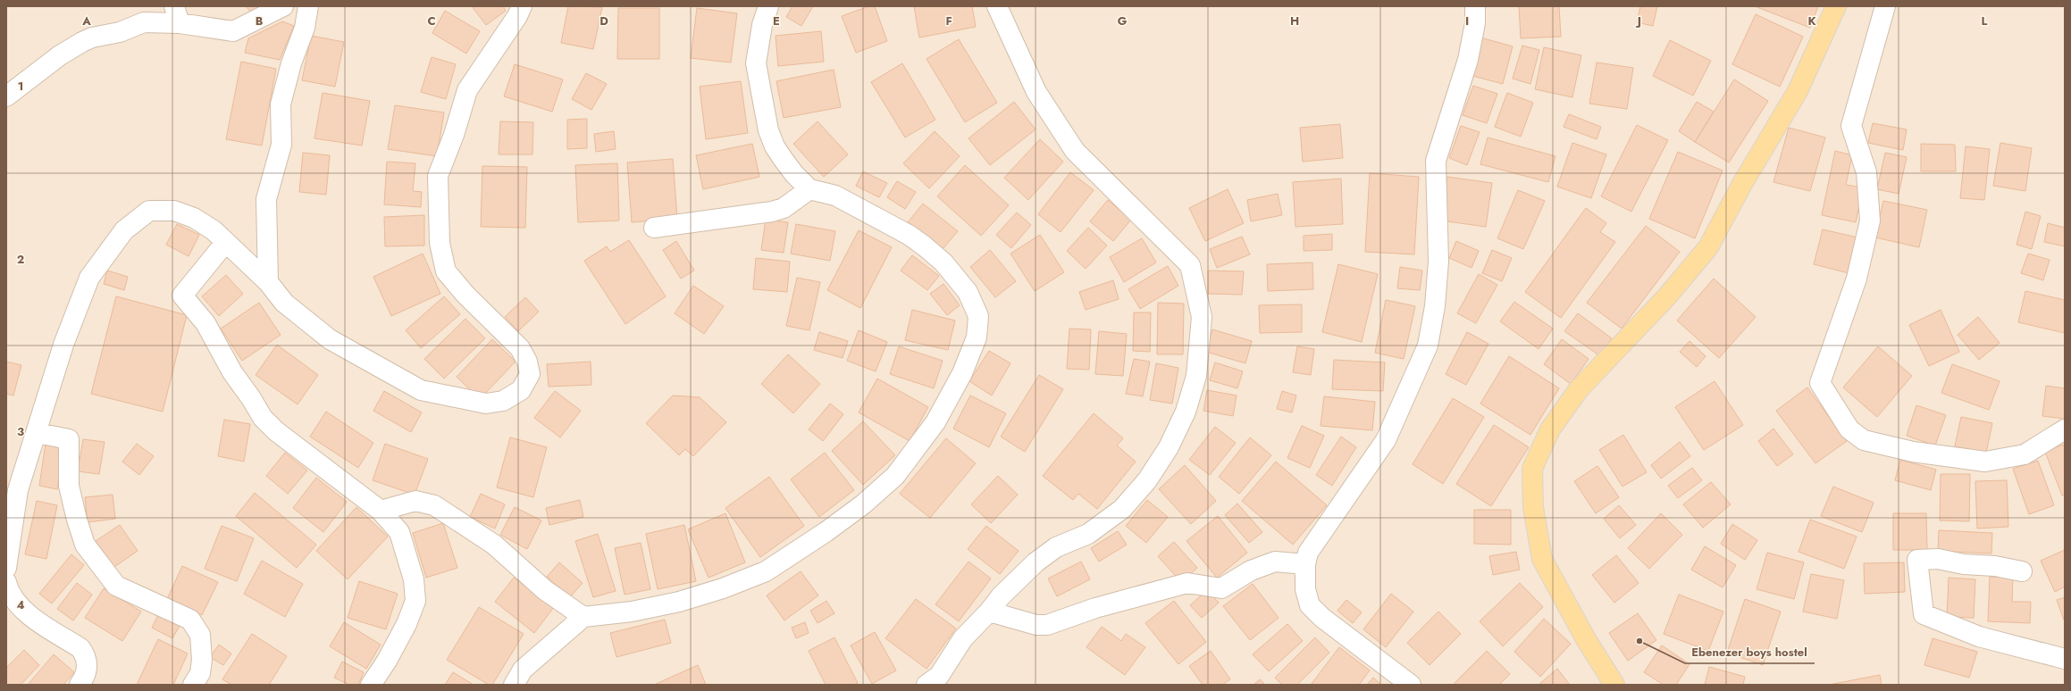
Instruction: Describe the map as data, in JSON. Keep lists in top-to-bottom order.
{
  "places": ["Ebenezer boys hostel"],
  "grid": {
    "columns": [
      "A",
      "B",
      "C",
      "D",
      "E",
      "F",
      "G",
      "H",
      "I",
      "J",
      "K",
      "L"
    ],
    "rows": [
      "1",
      "2",
      "3",
      "4"
    ]
  }
}
